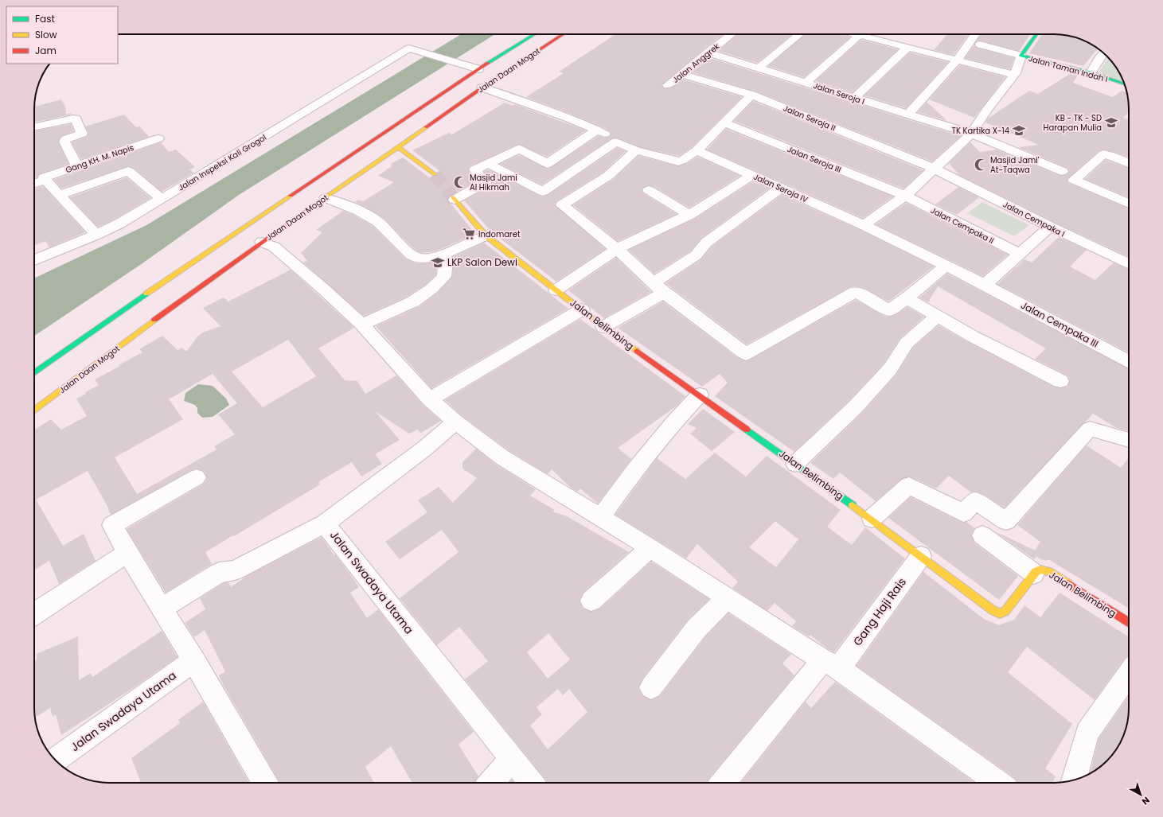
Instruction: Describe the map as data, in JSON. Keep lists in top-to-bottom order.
{
  "streets": {
    "main road": ["Jalan Taman Indah I", "Jalan Daan Mogot", "Jalan Belimbing"],
    "street": [
      "Jalan Anggrek",
      "Jalan Seroja I",
      "Jalan Seroja II",
      "Gang KH. M. Napis",
      "Jalan Seroja III",
      "Jalan Inspeksi Kali Grogol",
      "Jalan Seroja IV",
      "Jalan Cempaka I",
      "Jalan Cempaka II",
      "Jalan Cempaka III",
      "Jalan Swadaya Utama",
      "Gang Haji Rais"
    ]
  },
  "crossings": [
    ["Jalan Anggrek", "Jalan Seroja I"],
    ["Jalan Anggrek", "Jalan Seroja II"],
    ["Jalan Daan Mogot", "Jalan Inspeksi Kali Grogol"],
    ["Jalan Seroja II", "Jalan Cempaka I"],
    ["Gang KH. M. Napis", "Jalan Inspeksi Kali Grogol"],
    ["Jalan Seroja III", "Jalan Cempaka II"],
    ["Jalan Seroja IV", "Jalan Cempaka III"],
    ["Jalan Belimbing", "Gang Haji Rais"]
  ],
  "places": {
    "school or university": ["KB - TK - SD Harapan Mulia", "TK Kartika X-14", "LKP Salon Dewi"],
    "mosque": ["Masjid Jami' At-Taqwa", "Masjid Jami Al Hikmah"],
    "supermarket": ["Indomaret"]
  },
  "legend": ["Fast", "Slow", "Jam"],
  "north": "bottom right"
}
